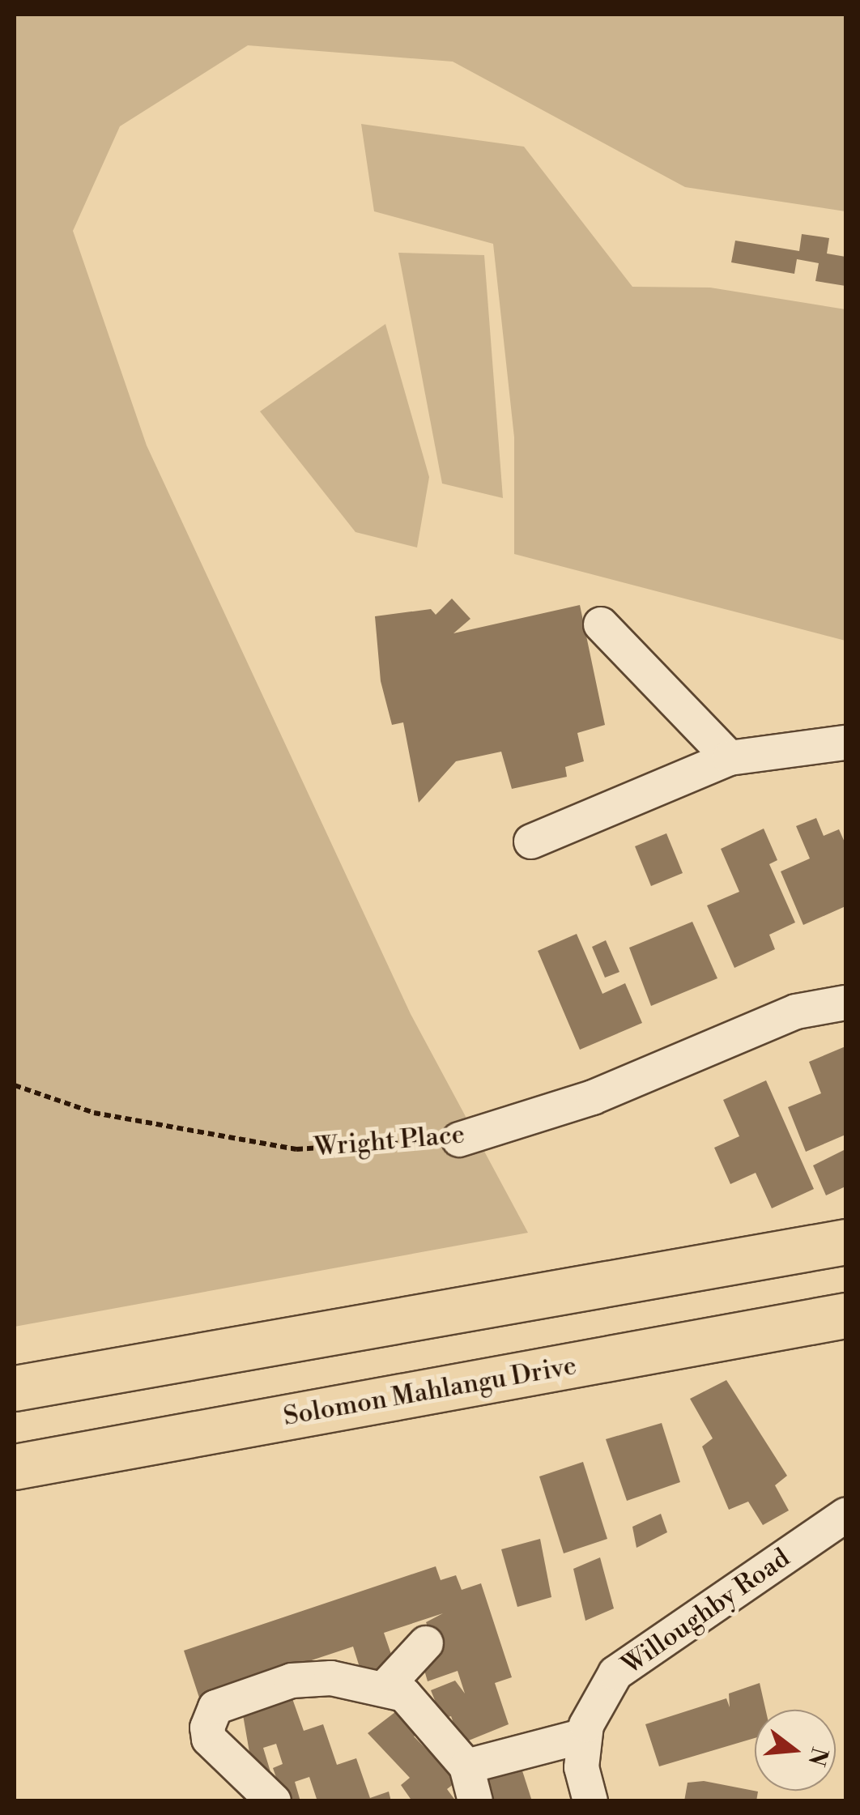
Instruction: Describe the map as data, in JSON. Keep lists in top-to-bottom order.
{
  "streets": {
    "highway": ["Solomon Mahlangu Drive"],
    "street": ["Wright Place", "Willoughby Road"]
  },
  "north": "right"
}
